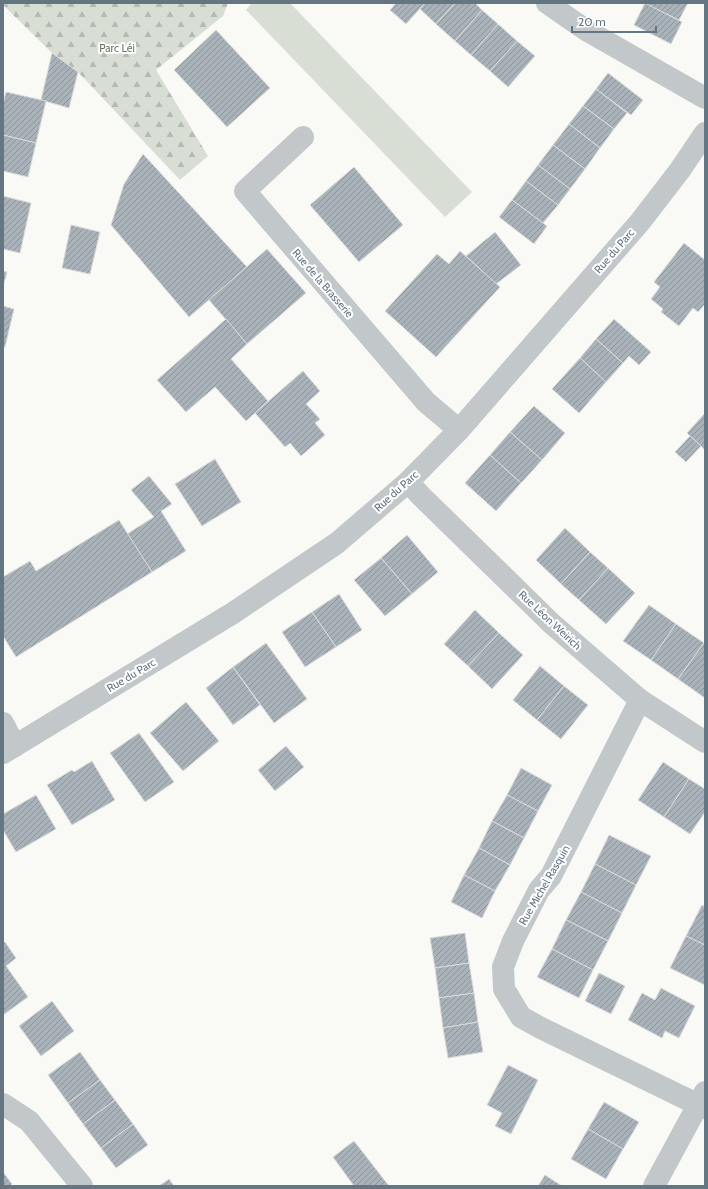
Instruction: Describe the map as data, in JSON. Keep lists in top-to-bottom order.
{
  "streets": {
    "street": [
      "Rue du Parc",
      "Rue de la Brasserie",
      "Rue Léon Weirich",
      "Rue Michel Rasquin"
    ]
  },
  "crossings": [
    ["Rue du Parc", "Rue de la Brasserie"],
    ["Rue du Parc", "Rue Léon Weirich"],
    ["Rue Léon Weirich", "Rue Michel Rasquin"]
  ],
  "parks": ["Parc Léi"],
  "scale_bar": "20 m"
}
